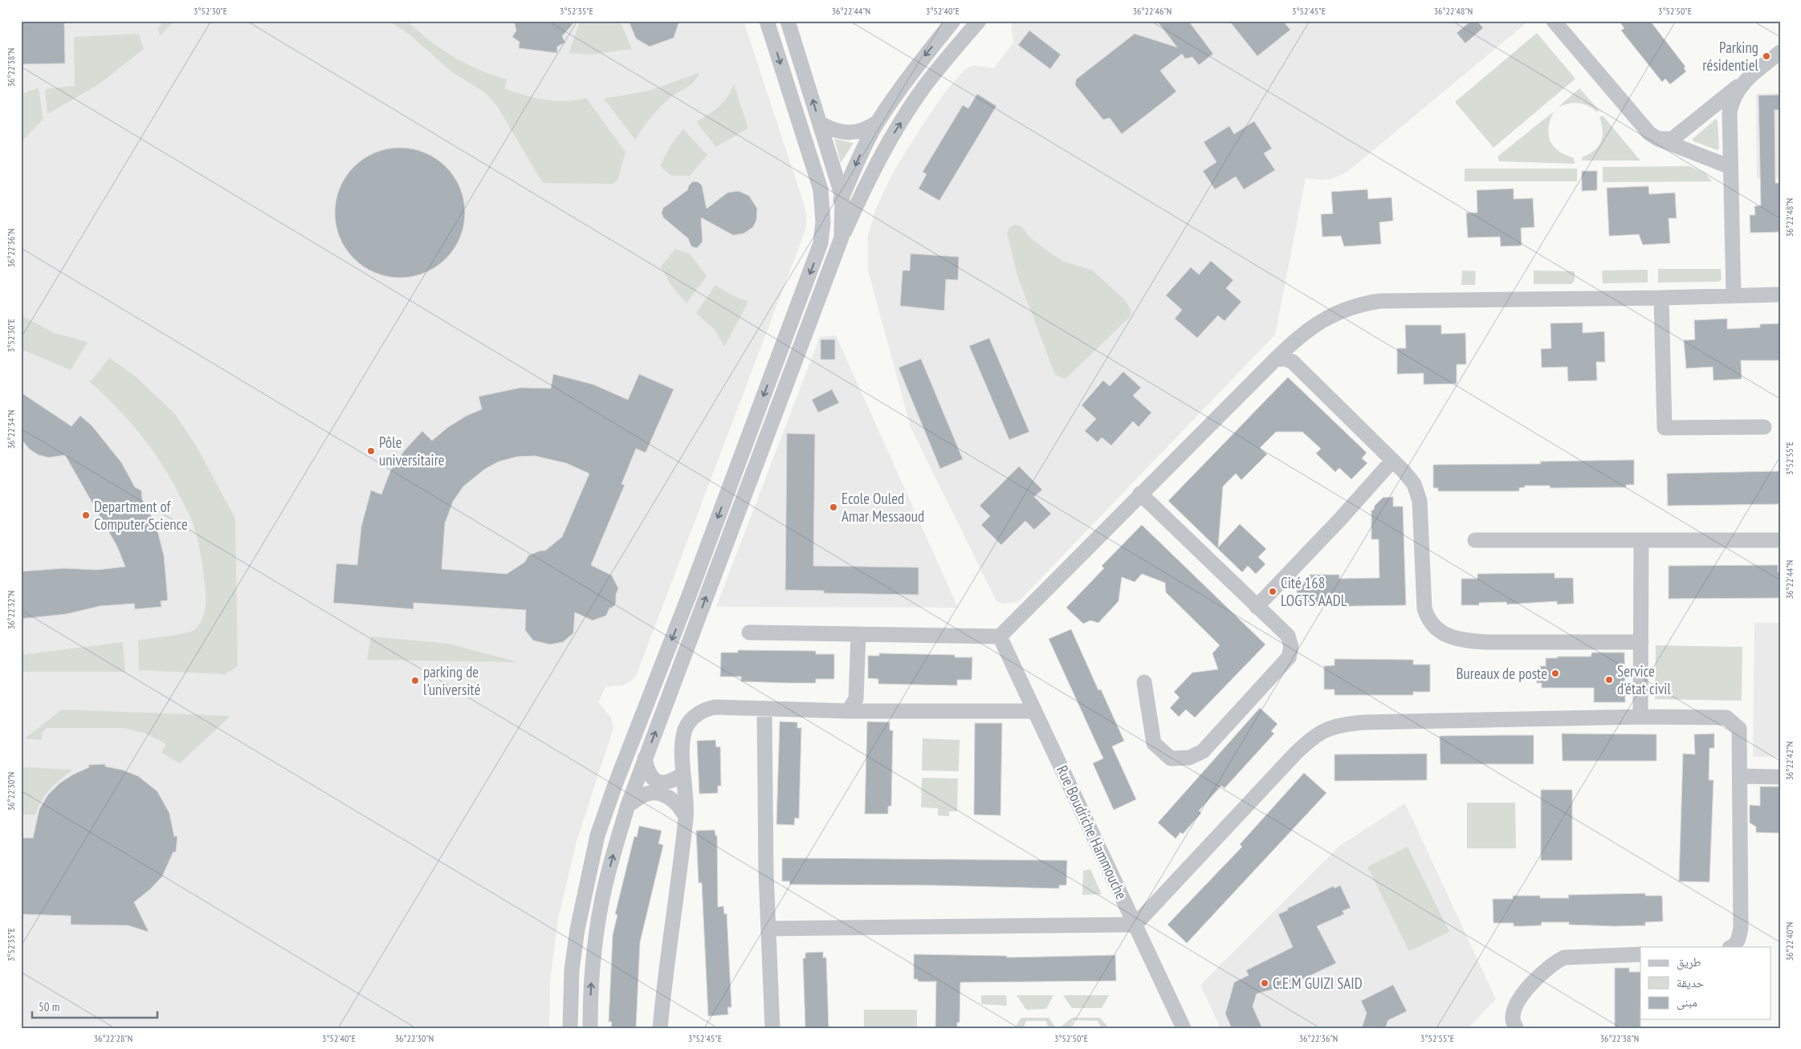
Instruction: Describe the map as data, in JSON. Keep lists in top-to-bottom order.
{
  "streets": {
    "street": ["Rue Boudriche Hammouche"]
  },
  "places": [
    "Parking résidentiel",
    "Pôle universitaire",
    "Ecole Ouled Amar Messaoud",
    "Department of Computer Science",
    "Cité 168 LOGTS AADL",
    "Bureaux de poste",
    "Service d'état civil",
    "parking de l'université",
    "C.E.M GUIZI SAID"
  ],
  "legend": ["طريق", "حديقة", "مبنى"],
  "scale_bar": "50 m",
  "coordinates": [
    "3°52'30\"E",
    "3°52'35\"E",
    "36°22'44\"N",
    "3°52'40\"E",
    "36°22'46\"N",
    "3°52'45\"E",
    "36°22'48\"N",
    "3°52'50\"E",
    "36°22'38\"N",
    "36°22'36\"N",
    "36°22'34\"N",
    "3°52'55\"E",
    "36°22'32\"N",
    "36°22'42\"N",
    "36°22'30\"N",
    "36°22'40\"N",
    "36°22'28\"N"
  ]
}
